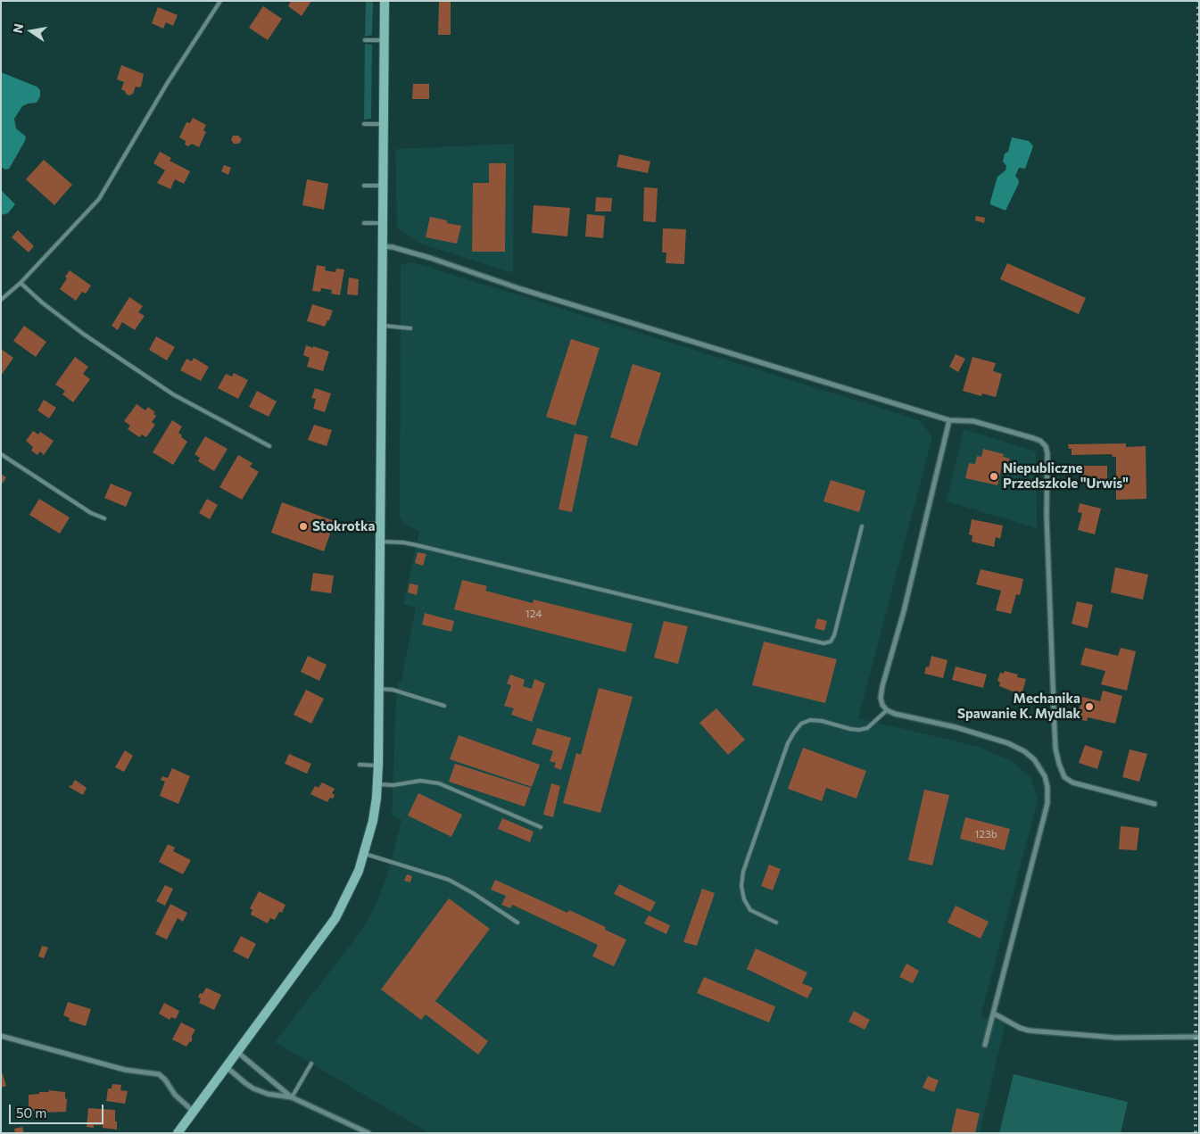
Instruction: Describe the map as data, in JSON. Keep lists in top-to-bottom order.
{
  "places": ["Niepubliczne Przedszkole \"Urwis\"", "Stokrotka", "Mechanika Spawanie K. Mydlak"],
  "house_numbers": ["124", "123b"],
  "scale_bar": "50 m",
  "north": "left"
}
